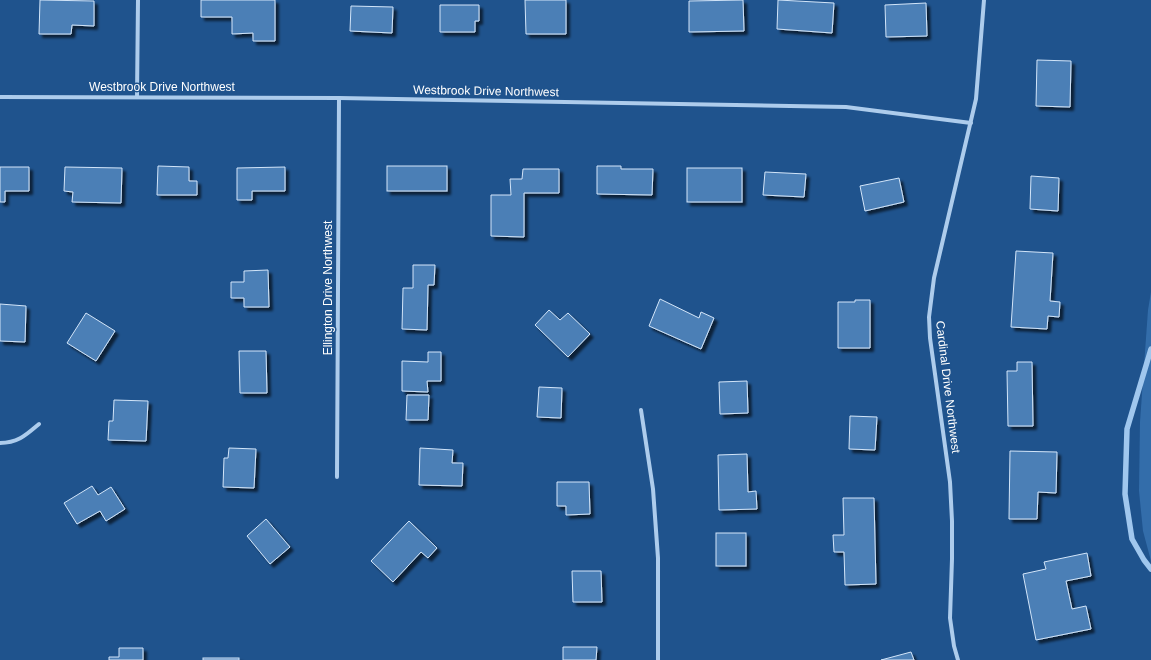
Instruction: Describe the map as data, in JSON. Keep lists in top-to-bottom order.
{
  "streets": {
    "street": ["Westbrook Drive Northwest", "Ellington Drive Northwest", "Cardinal Drive Northwest"]
  },
  "crossings": [
    ["Westbrook Drive Northwest", "Ellington Drive Northwest"],
    ["Westbrook Drive Northwest", "Cardinal Drive Northwest"]
  ]
}
